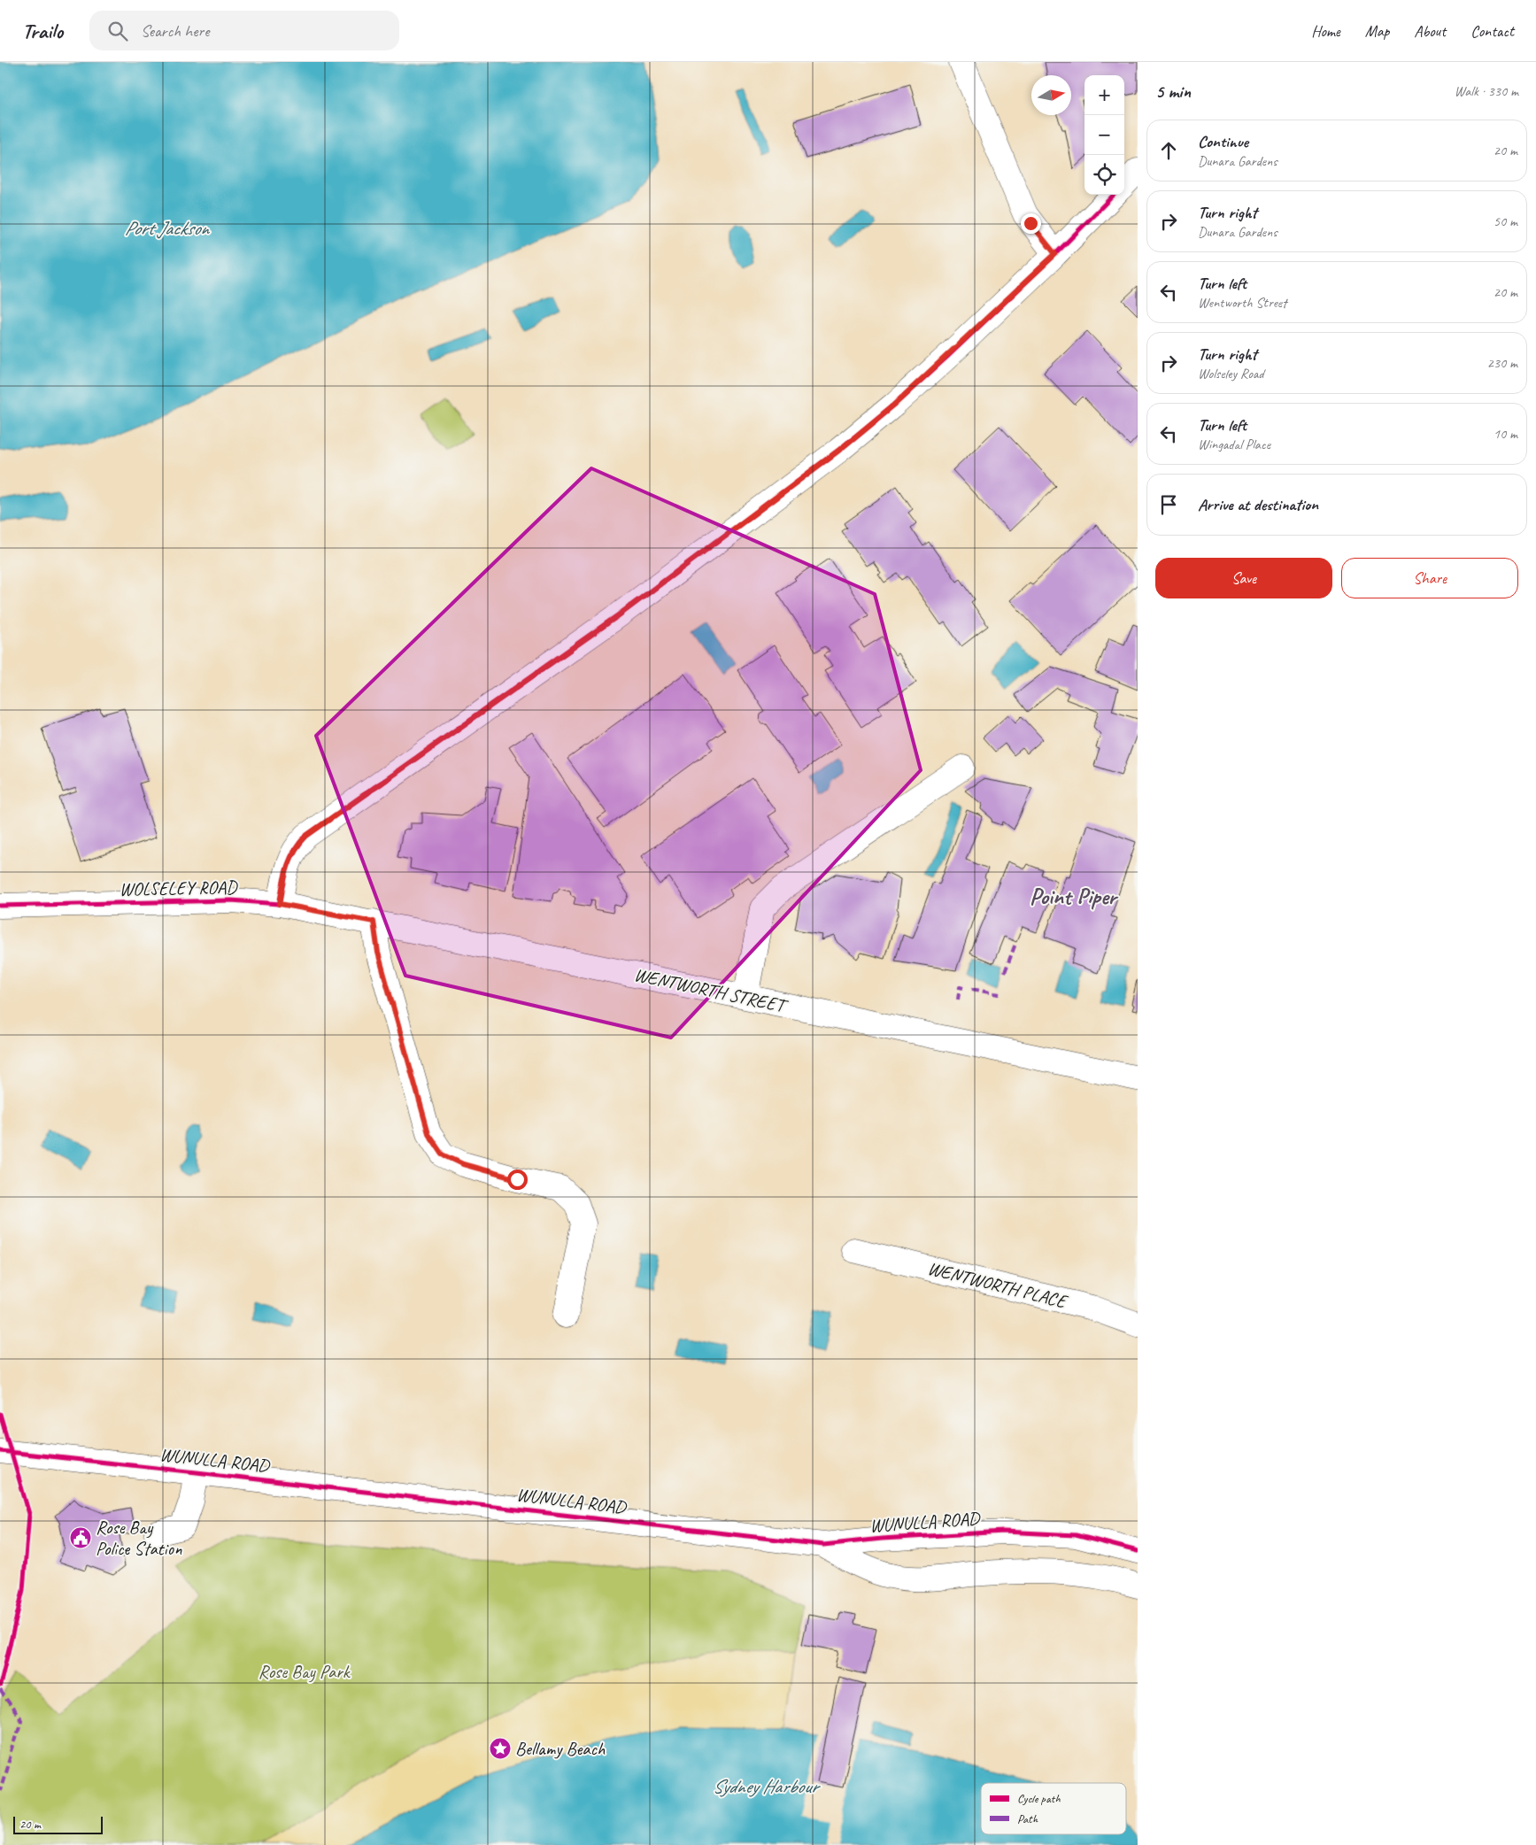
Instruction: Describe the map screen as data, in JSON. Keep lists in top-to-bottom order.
{
  "streets": {
    "street": [
      "WOLSELEY ROAD",
      "WENTWORTH STREET",
      "WENTWORTH PLACE",
      "WUNULLA ROAD"
    ]
  },
  "crossings": [
    ["WOLSELEY ROAD", "WENTWORTH STREET"]
  ],
  "districts": ["Point Piper"],
  "water": ["Port Jackson", "Sydney Harbour"],
  "parks": ["Rose Bay Park"],
  "places": {
    "public building": ["Rose Bay Police Station"],
    "place": ["Bellamy Beach"]
  },
  "legend": ["Cycle path", "Path"],
  "scale_bar": "20 m",
  "north": "right",
  "page": {
    "header": "Trailo",
    "search": "Search here",
    "nav": [
      "Home",
      "Map",
      "About",
      "Contact"
    ],
    "heading": ["5 min", "Walk · 330 m"],
    "map_buttons": ["+", "−"],
    "list": [
      ["Continue", "Dunara Gardens", "20 m"],
      ["Turn right", "Dunara Gardens", "50 m"],
      ["Turn left", "Wentworth Street", "20 m"],
      ["Turn right", "Wolseley Road", "230 m"],
      ["Turn left", "Wingadal Place", "10 m"],
      "Arrive at destination"
    ],
    "buttons": ["Save", "Share"],
    "scale": "20 m"
  }
}
